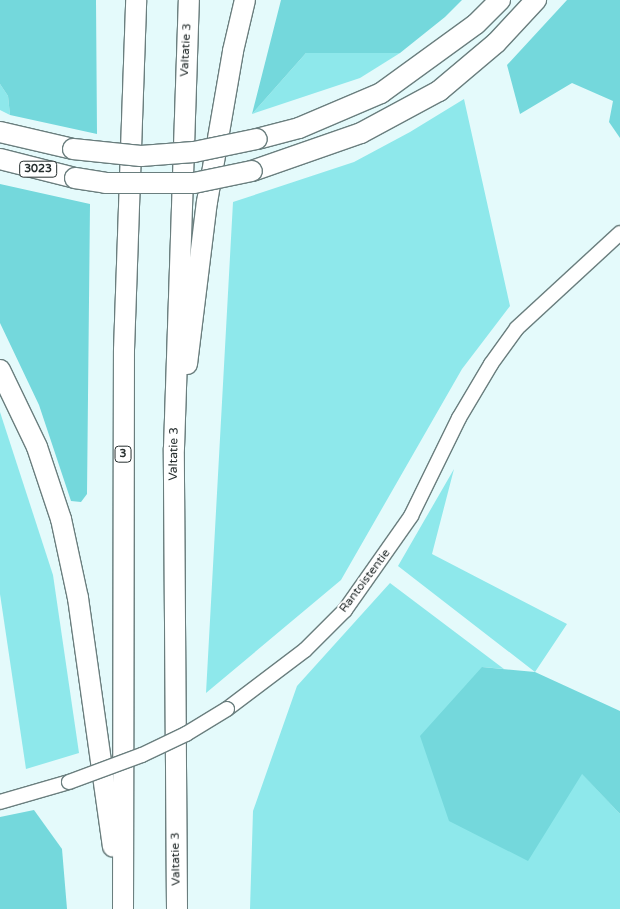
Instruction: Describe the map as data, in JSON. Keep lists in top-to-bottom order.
{
  "streets": {
    "highway": ["Valtatie 3", "3023", "3"],
    "street": ["Rantoistentie"]
  }
}
